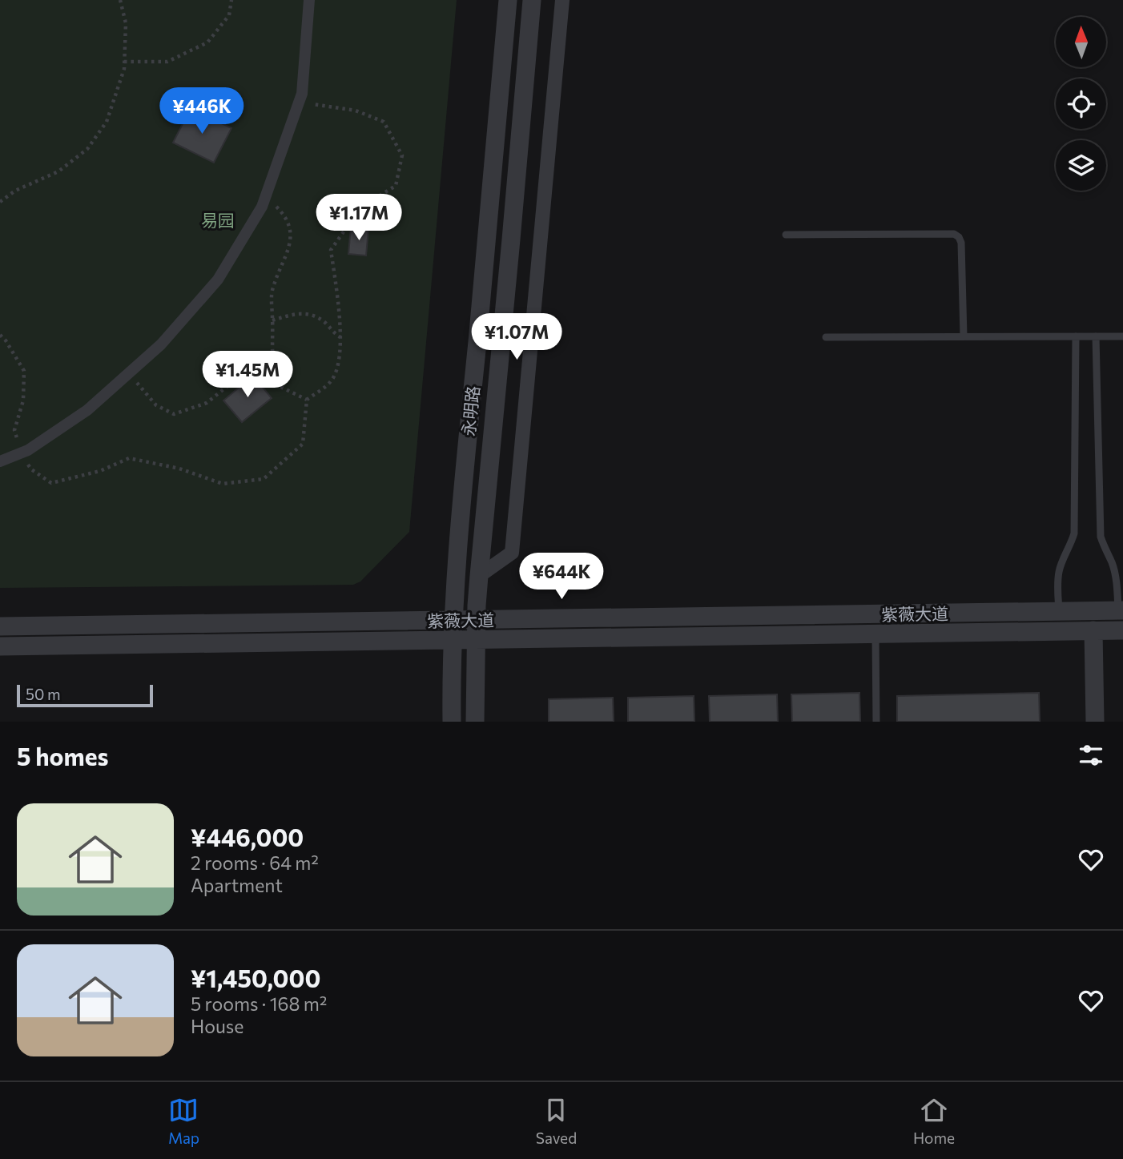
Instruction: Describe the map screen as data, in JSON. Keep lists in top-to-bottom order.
{
  "streets": {
    "street": ["永明路", "紫薇大道"]
  },
  "crossings": [
    ["永明路", "紫薇大道"]
  ],
  "parks": ["易园"],
  "scale_bar": "50 m",
  "north": "top",
  "page": {
    "price": [
      "¥446K",
      "¥1.17M",
      "¥1.07M",
      "¥1.45M",
      "¥644K"
    ],
    "scale": "50 m",
    "heading": "5 homes",
    "list": [
      {
        "name": "¥446,000",
        "note": "2 rooms · 64 m² · Apartment"
      },
      {
        "name": "¥1,450,000",
        "note": "5 rooms · 168 m² · House"
      }
    ],
    "tabs": ["Map", "Saved", "Home"]
  }
}
